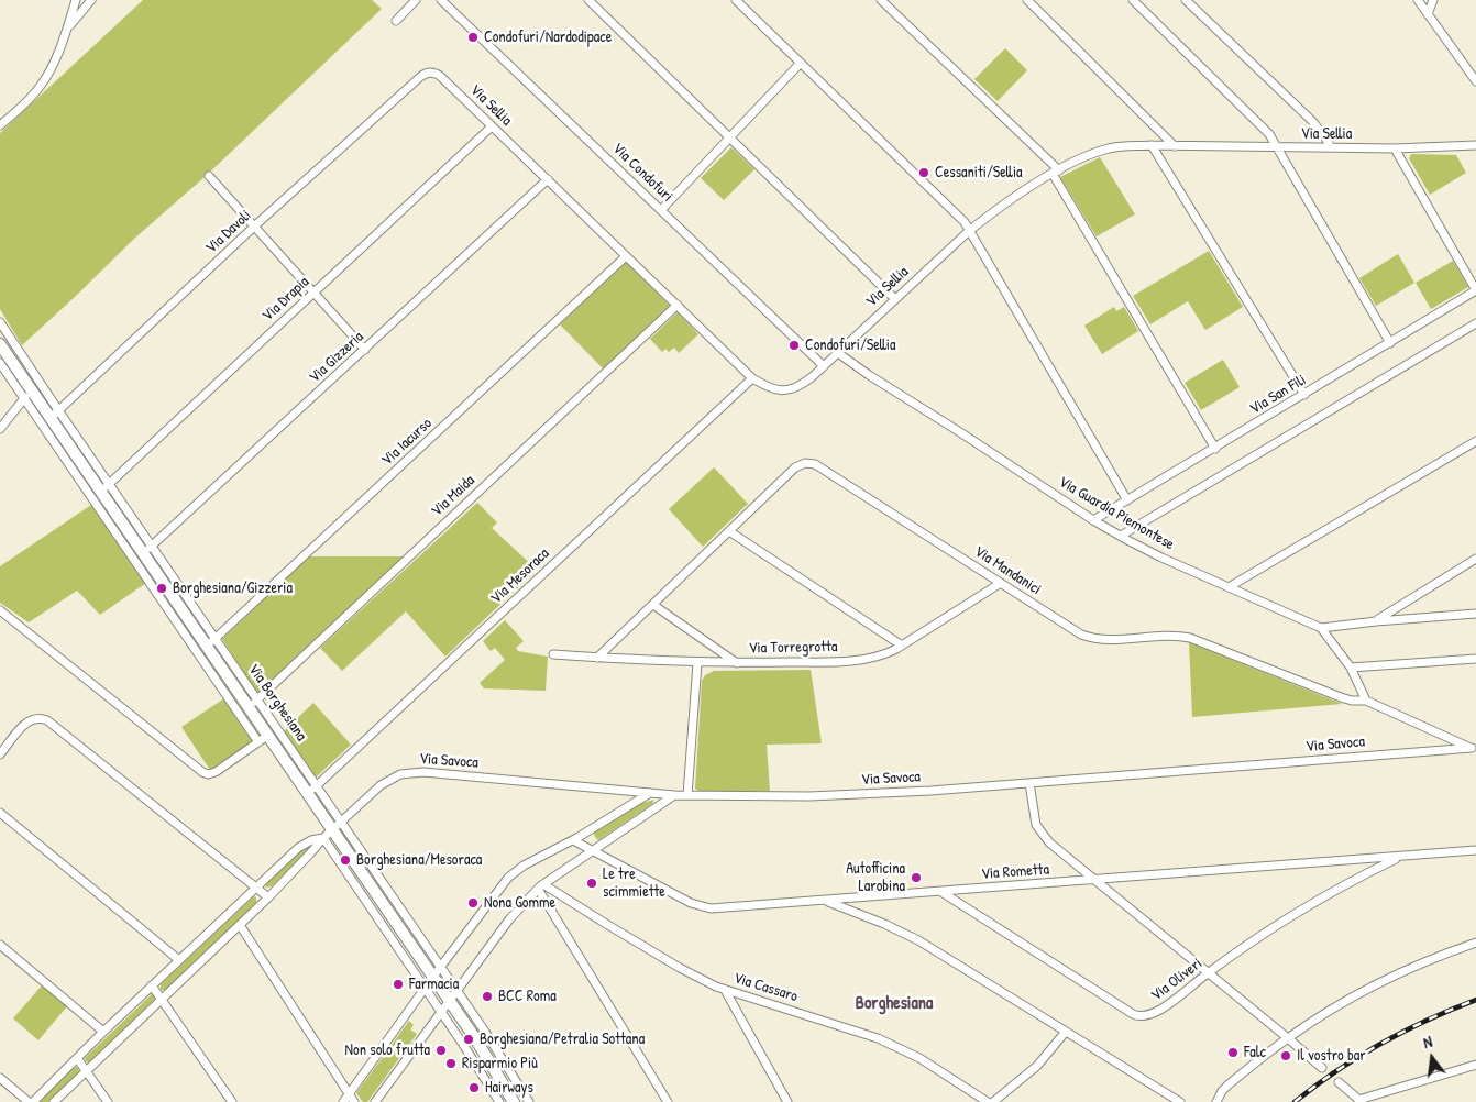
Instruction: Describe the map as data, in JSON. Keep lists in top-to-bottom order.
{
  "streets": {
    "street": [
      "Via Sellia",
      "Via Condofuri",
      "Via Davoli",
      "Via Drapia",
      "Via Gizzeria",
      "Via San Fili",
      "Via Iacurso",
      "Via Maida",
      "Via Guardia Piemontese",
      "Via Mandanici",
      "Via Mesoraca",
      "Via Torregrotta",
      "Via Borghesiana",
      "Via Savoca",
      "Via Rometta",
      "Via Oliveri",
      "Via Cassaro"
    ]
  },
  "crossings": [
    ["Via Sellia", "Via Condofuri"],
    ["Via Sellia", "Via Davoli"],
    ["Via Sellia", "Via Drapia"],
    ["Via Sellia", "Via Gizzeria"],
    ["Via Sellia", "Via Iacurso"],
    ["Via Sellia", "Via Maida"],
    ["Via Sellia", "Via Guardia Piemontese"],
    ["Via Sellia", "Via Mesoraca"],
    ["Via Davoli", "Via Borghesiana"],
    ["Via Drapia", "Via Borghesiana"],
    ["Via Gizzeria", "Via Borghesiana"],
    ["Via San Fili", "Via Guardia Piemontese"],
    ["Via Iacurso", "Via Borghesiana"],
    ["Via Maida", "Via Borghesiana"],
    ["Via Guardia Piemontese", "Via Mandanici"],
    ["Via Mandanici", "Via Torregrotta"],
    ["Via Mandanici", "Via Savoca"],
    ["Via Mesoraca", "Via Borghesiana"],
    ["Via Borghesiana", "Via Savoca"],
    ["Via Rometta", "Via Oliveri"]
  ],
  "districts": ["Borghesiana"],
  "places": [
    "Condofuri/Nardodipace",
    "Cessaniti/Sellia",
    "Condofuri/Sellia",
    "Borghesiana/Gizzeria",
    "Borghesiana/Mesoraca",
    "Autofficina Larobina",
    "Le tre scimmiette",
    "Nona Gomme",
    "Farmacia",
    "BCC Roma",
    "Borghesiana/Petralia Sottana",
    "Non solo frutta",
    "Falc",
    "Il vostro bar",
    "Risparmio Più",
    "Hairways"
  ],
  "north": "top"
}
